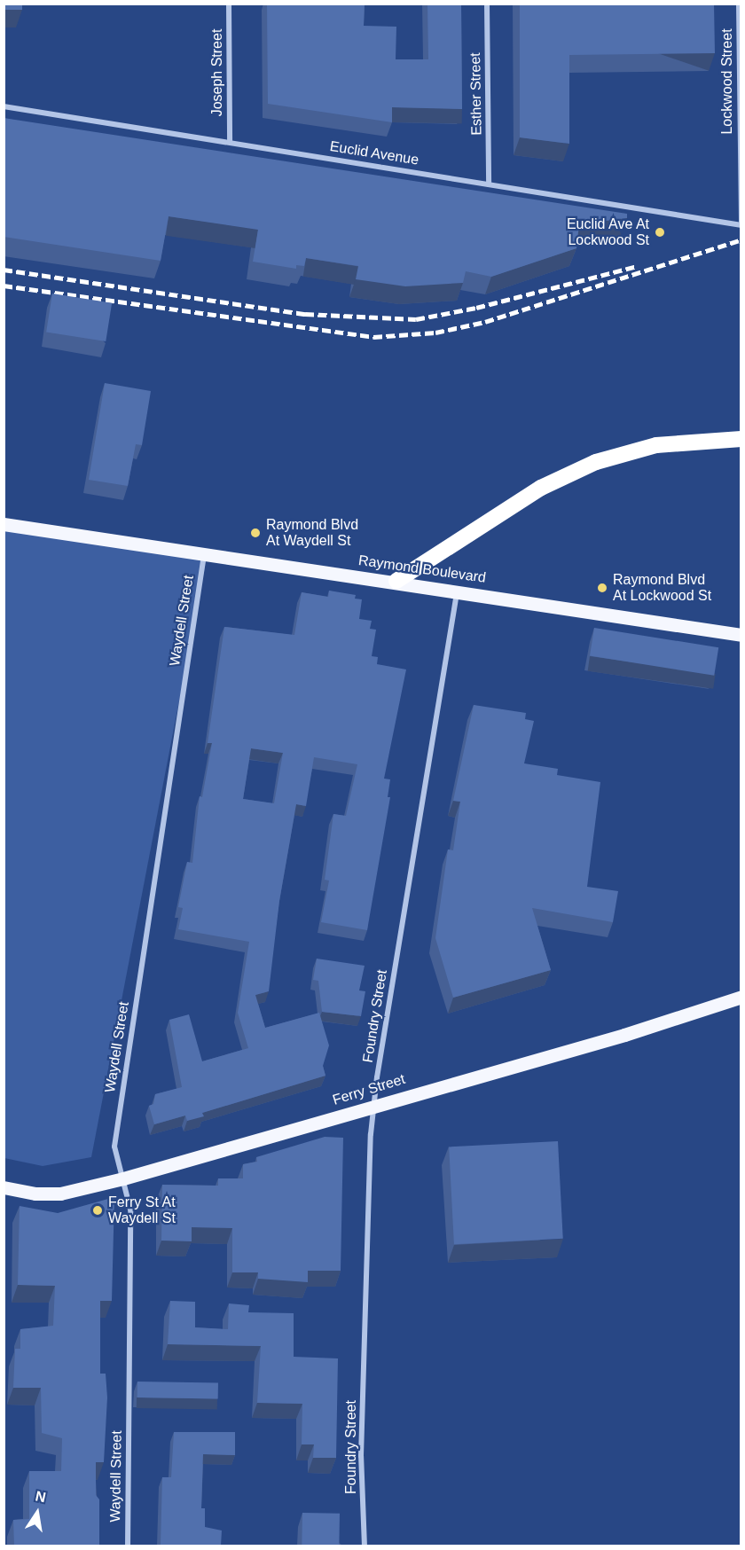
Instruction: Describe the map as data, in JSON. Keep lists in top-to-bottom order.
{
  "streets": {
    "main road": ["Raymond Boulevard", "Ferry Street"],
    "street": [
      "Joseph Street",
      "Lockwood Street",
      "Esther Street",
      "Euclid Avenue",
      "Waydell Street",
      "Foundry Street"
    ]
  },
  "crossings": [
    ["Joseph Street", "Euclid Avenue"],
    ["Lockwood Street", "Euclid Avenue"],
    ["Esther Street", "Euclid Avenue"],
    ["Raymond Boulevard", "Waydell Street"],
    ["Raymond Boulevard", "Foundry Street"],
    ["Waydell Street", "Ferry Street"],
    ["Foundry Street", "Ferry Street"]
  ],
  "places": [
    "Euclid Ave At Lockwood St",
    "Raymond Blvd At Waydell St",
    "Raymond Blvd At Lockwood St",
    "Ferry St At Waydell St"
  ],
  "north": "top"
}
